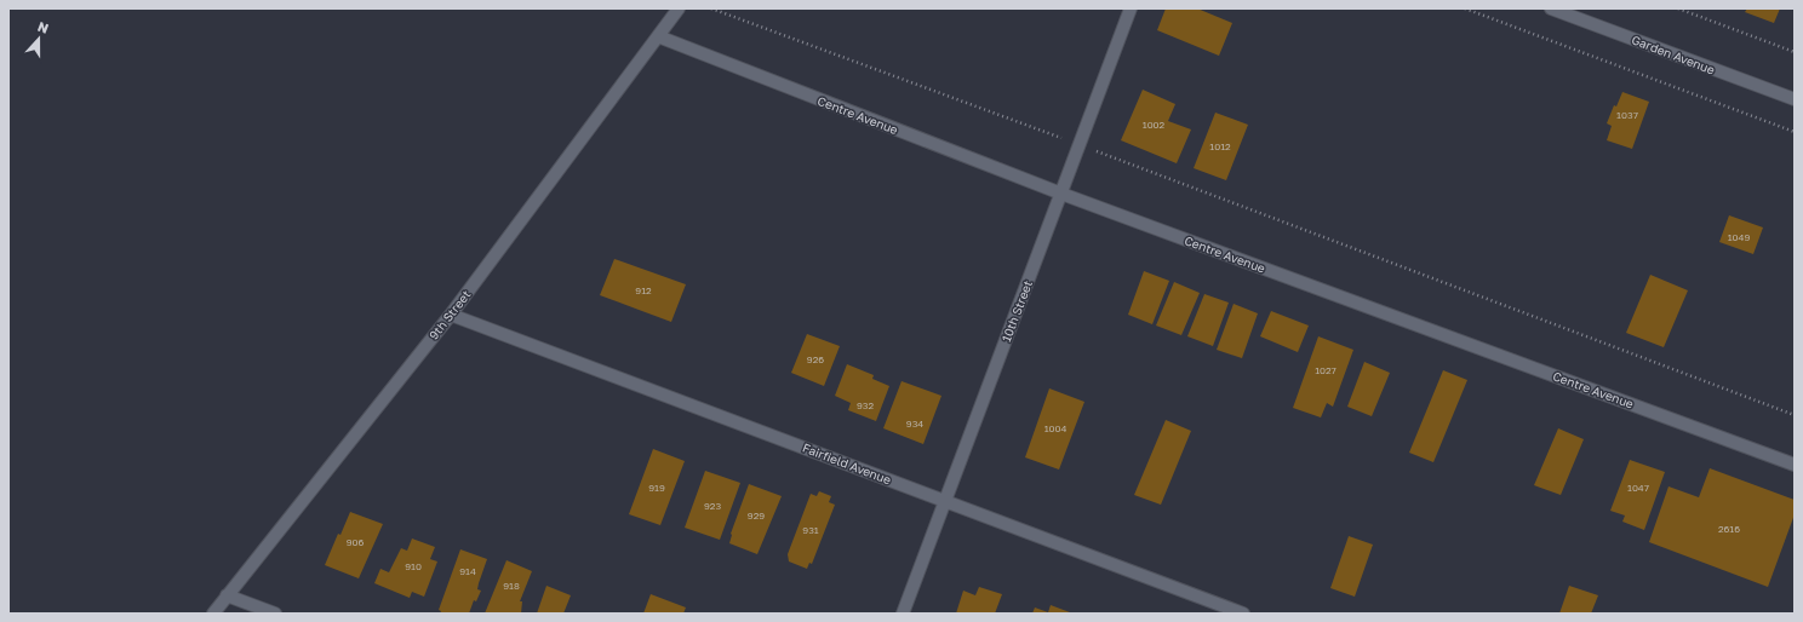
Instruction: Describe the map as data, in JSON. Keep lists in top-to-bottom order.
{
  "streets": {
    "street": [
      "Garden Avenue",
      "Centre Avenue",
      "10th Street",
      "9th Street",
      "Fairfield Avenue"
    ]
  },
  "crossings": [
    ["Centre Avenue", "10th Street"],
    ["Centre Avenue", "9th Street"],
    ["10th Street", "Fairfield Avenue"],
    ["9th Street", "Fairfield Avenue"]
  ],
  "house_numbers": [
    "1037",
    "1002",
    "1012",
    "1049",
    "912",
    "926",
    "1027",
    "932",
    "934",
    "1004",
    "919",
    "1047",
    "923",
    "929",
    "2616",
    "931",
    "906",
    "910",
    "914",
    "918"
  ],
  "north": "top"
}
